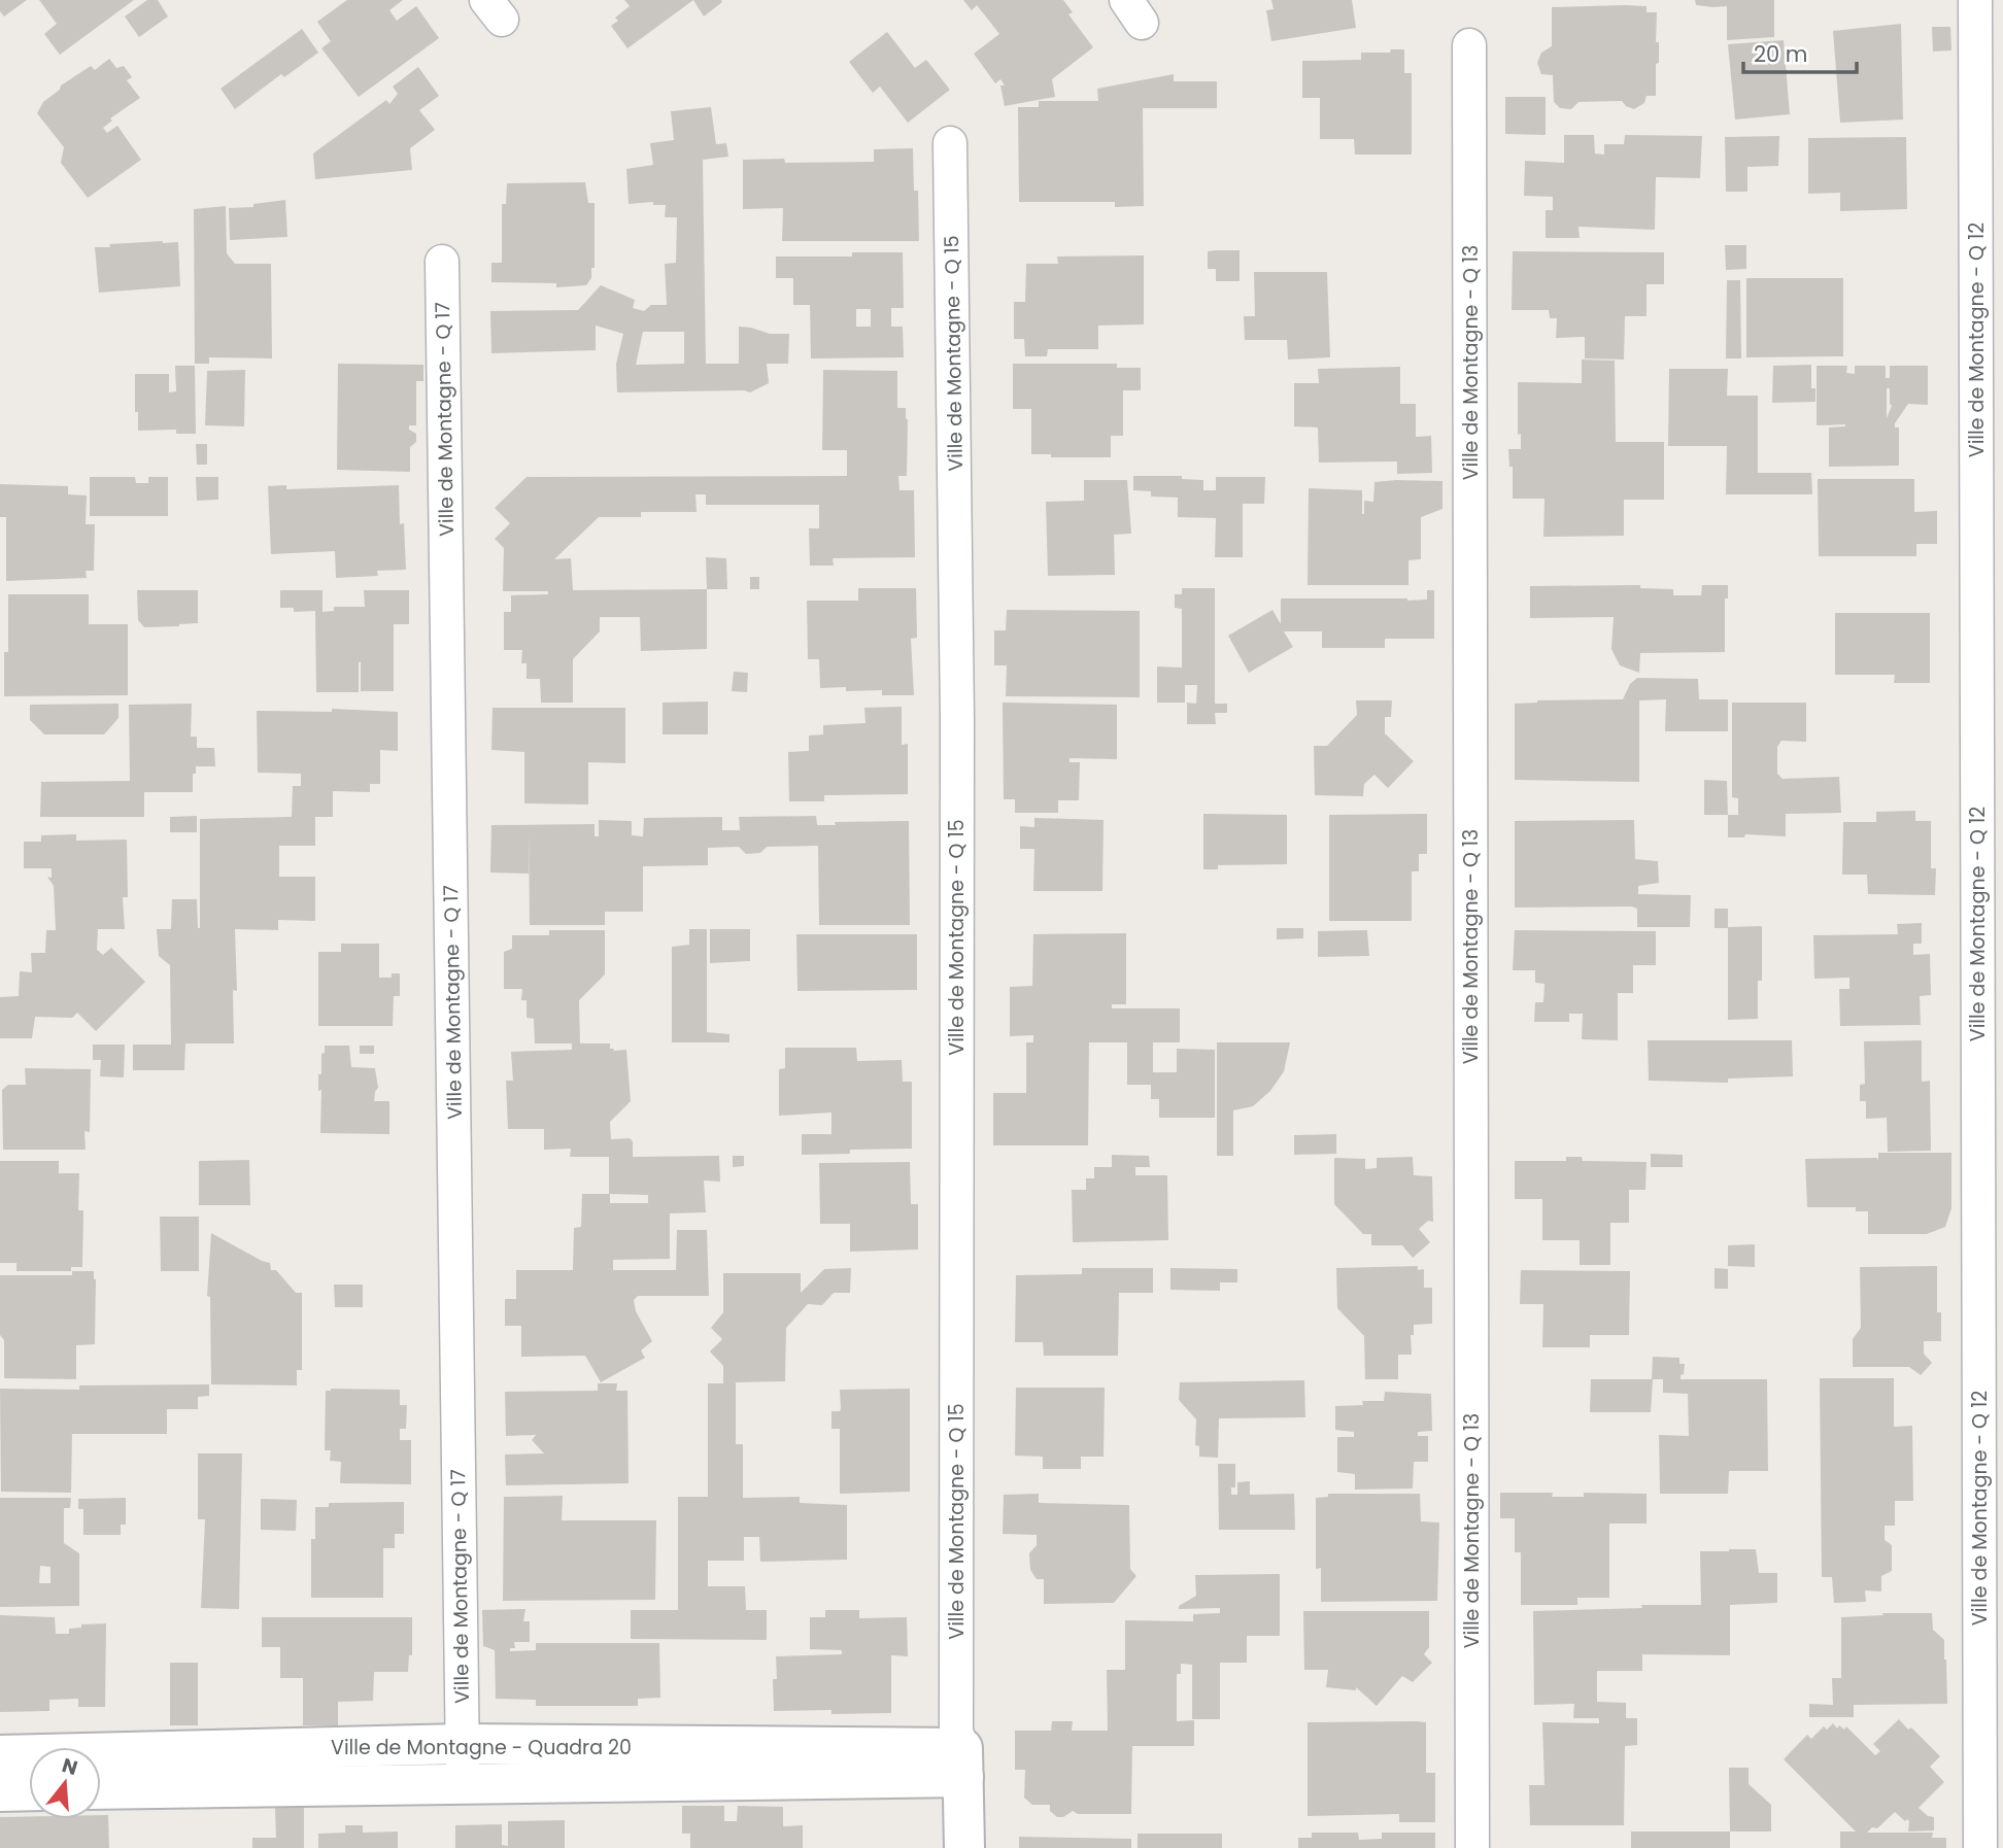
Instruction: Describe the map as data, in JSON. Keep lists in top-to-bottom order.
{
  "streets": {
    "street": [
      "Ville de Montagne - Q 12",
      "Ville de Montagne - Q 15",
      "Ville de Montagne - Q 13",
      "Ville de Montagne - Q 17",
      "Ville de Montagne - Quadra 20"
    ]
  },
  "crossings": [
    ["Ville de Montagne - Q 15", "Ville de Montagne - Quadra 20"],
    ["Ville de Montagne - Q 17", "Ville de Montagne - Quadra 20"]
  ],
  "scale_bar": "20 m",
  "north": "top"
}
